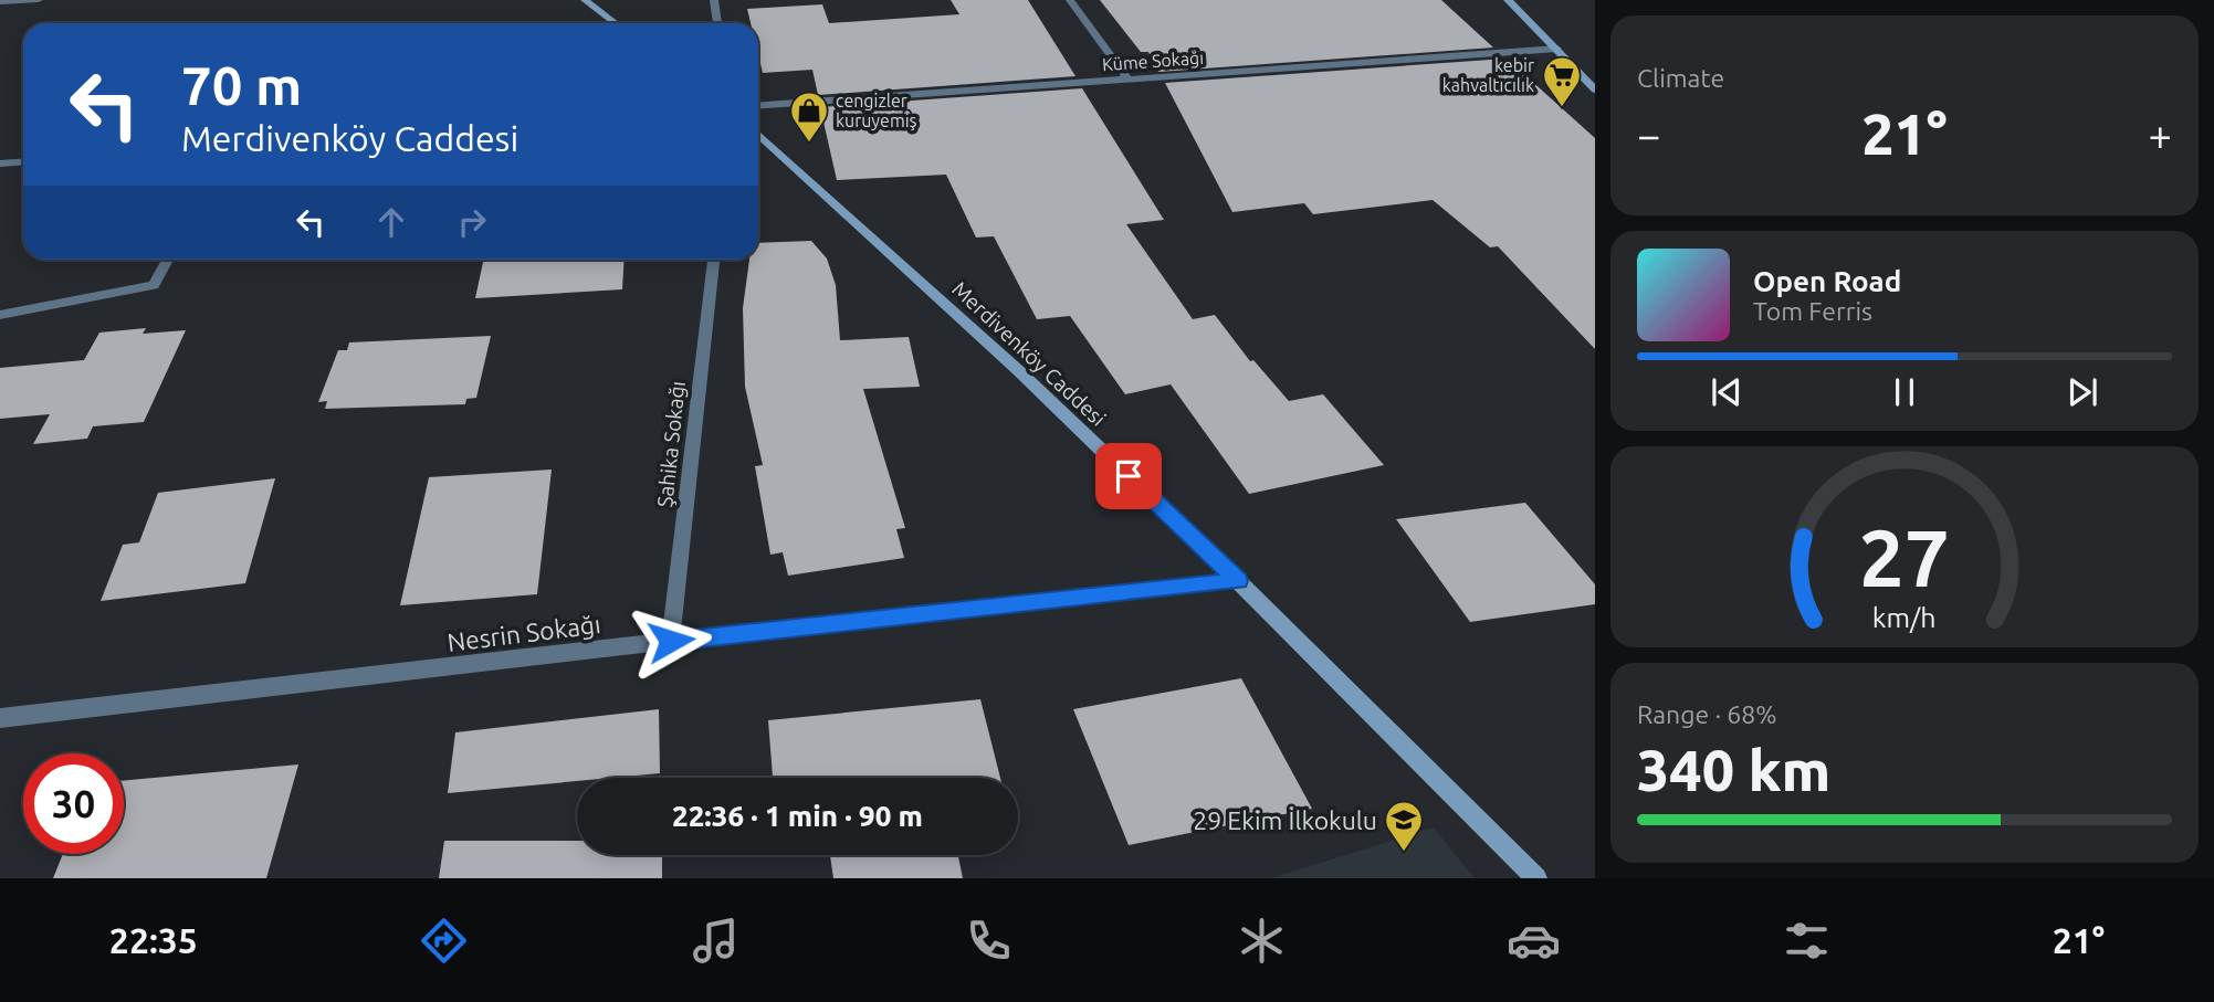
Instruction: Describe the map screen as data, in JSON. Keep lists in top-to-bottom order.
{
  "streets": {
    "street": [
      "Küme Sokağı",
      "Merdivenköy Caddesi",
      "Şahika Sokağı",
      "Nesrin Sokağı"
    ]
  },
  "crossings": [
    ["Merdivenköy Caddesi", "Nesrin Sokağı"],
    ["Şahika Sokağı", "Nesrin Sokağı"]
  ],
  "places": {
    "supermarket": ["kebir kahvaltıcılık"],
    "shop": ["cengizler kuruyemiş"],
    "school or university": ["29 Ekim İlkokulu"]
  },
  "page": {
    "tile": [
      "Climate",
      ["Range · 68%", "340 km"]
    ],
    "turn": ["70 m", "Merdivenköy Caddesi"],
    "heat": ["−", "21°", "+"],
    "song": ["Open Road", "Tom Ferris"],
    "limit": "30",
    "trip": "22:36 · 1 min · 90 m",
    "tabs": ["22:35", "21°"],
    "gauge": ["27", "km/h"]
  }
}
